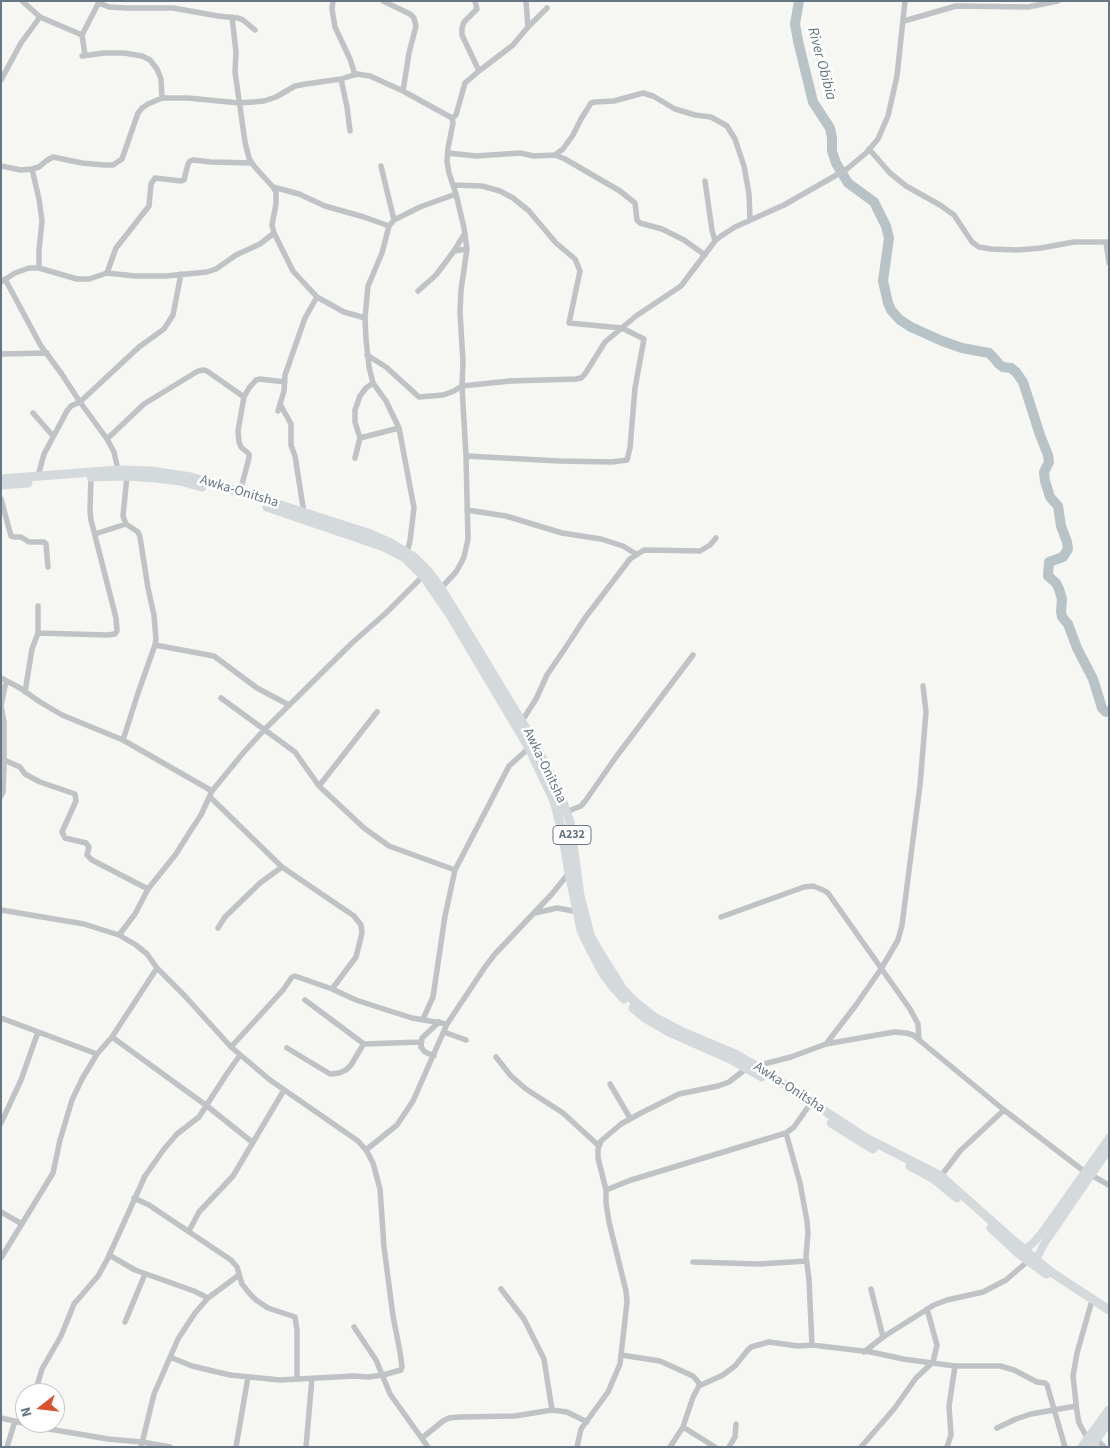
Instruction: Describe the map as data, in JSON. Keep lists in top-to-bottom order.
{
  "streets": {
    "main road": ["Awka-Onitsha", "A232"]
  },
  "water": ["River Obibia"],
  "north": "left"
}
